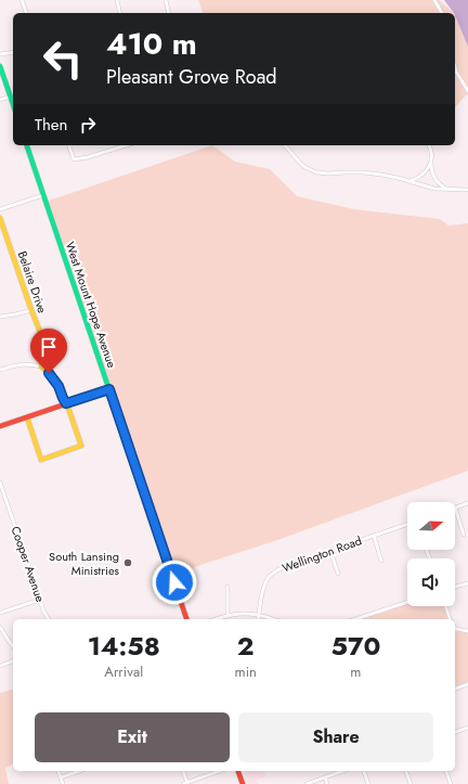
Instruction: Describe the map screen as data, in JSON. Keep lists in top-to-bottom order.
{
  "streets": {
    "street": [
      "Belaire Drive",
      "West Mount Hope Avenue",
      "Wellington Road",
      "Cooper Avenue"
    ]
  },
  "places": ["South Lansing Ministries"],
  "north": "right",
  "page": {
    "turn": ["410 m", "Pleasant Grove Road"],
    "then": "Then",
    "eta": [
      "14:58",
      "Arrival",
      "2",
      "min",
      "570",
      "m"
    ],
    "buttons": ["Exit", "Share"]
  }
}
